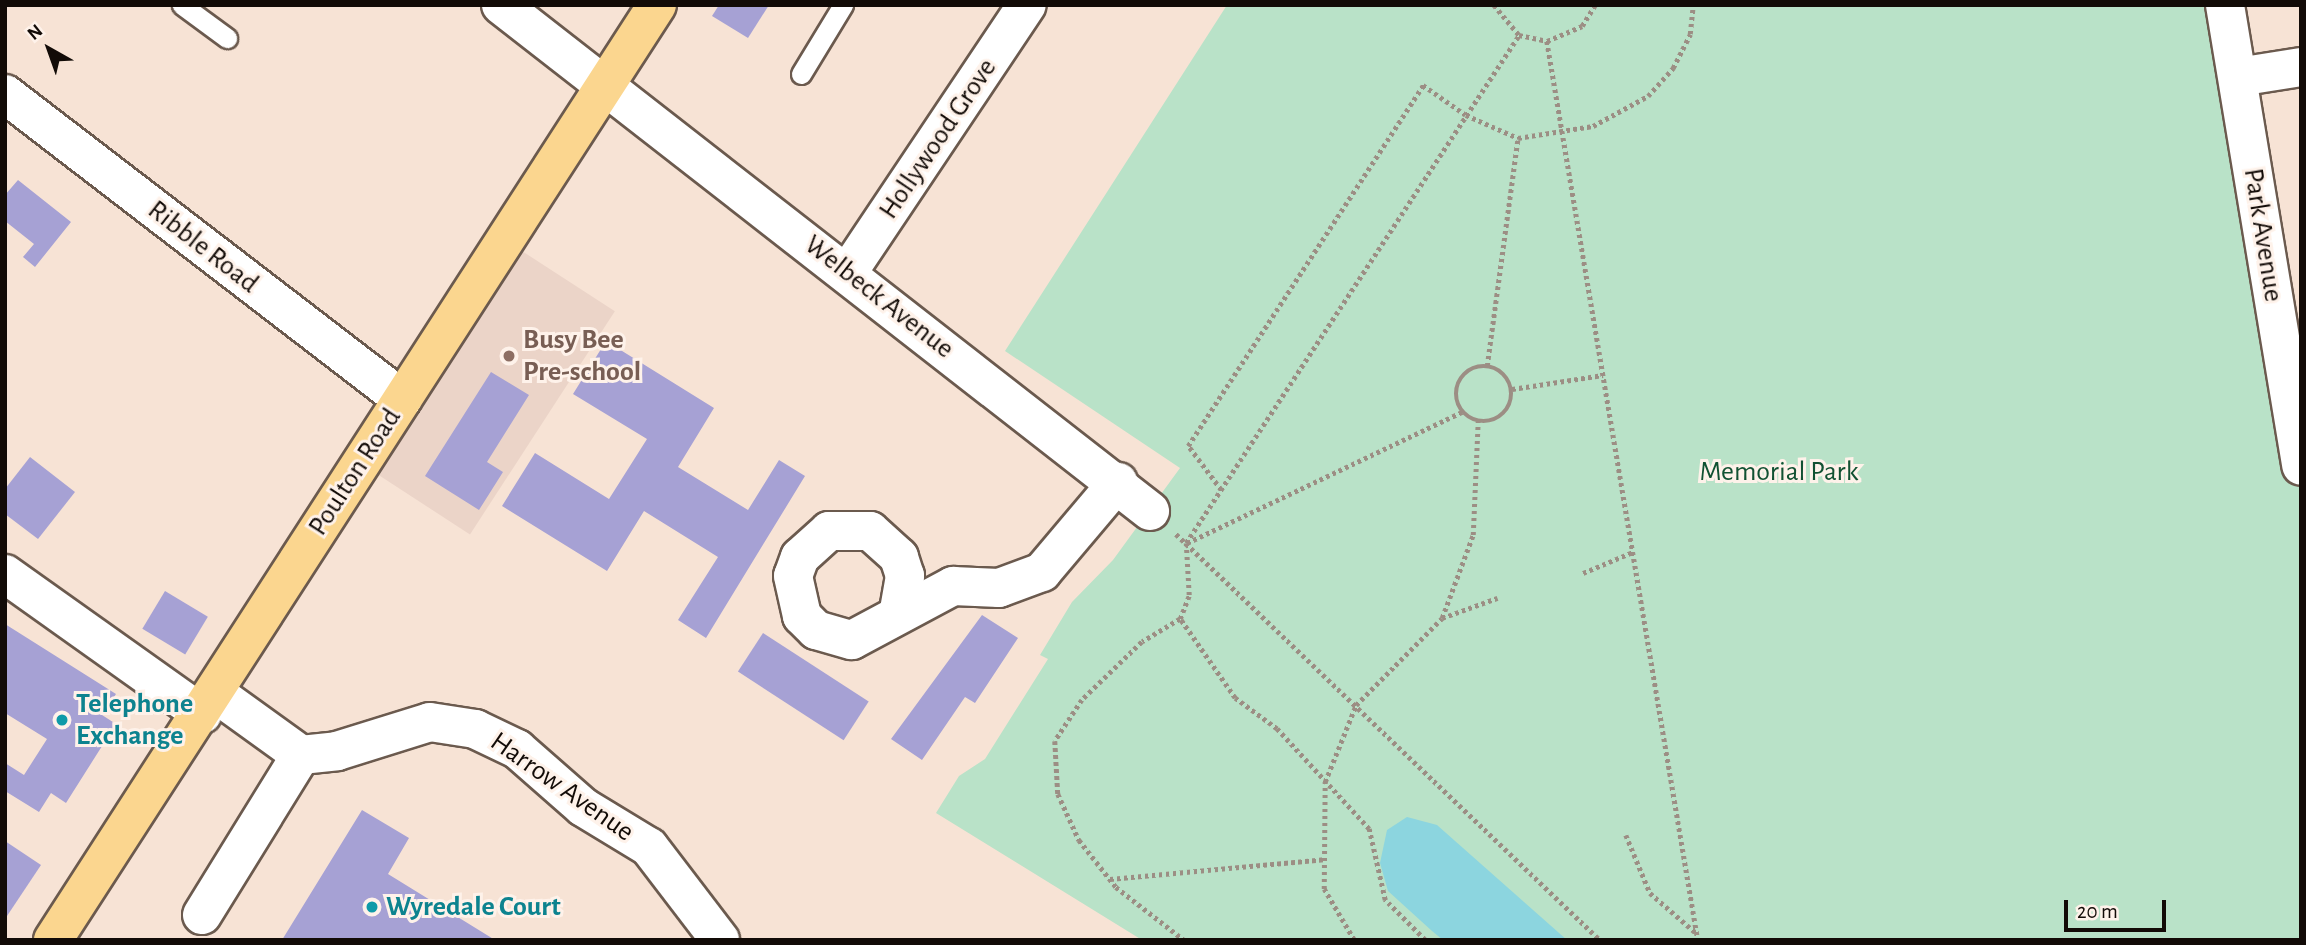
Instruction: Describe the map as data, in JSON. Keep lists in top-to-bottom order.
{
  "streets": {
    "main road": ["Poulton Road"],
    "street": [
      "Hollywood Grove",
      "Park Avenue",
      "Ribble Road",
      "Welbeck Avenue",
      "Harrow Avenue"
    ]
  },
  "crossings": [
    ["Hollywood Grove", "Welbeck Avenue"],
    ["Ribble Road", "Poulton Road"],
    ["Welbeck Avenue", "Poulton Road"]
  ],
  "parks": ["Memorial Park"],
  "places": ["Busy Bee Pre-school", "Telephone Exchange", "Wyredale Court"],
  "scale_bar": "20 m",
  "north": "top left"
}
